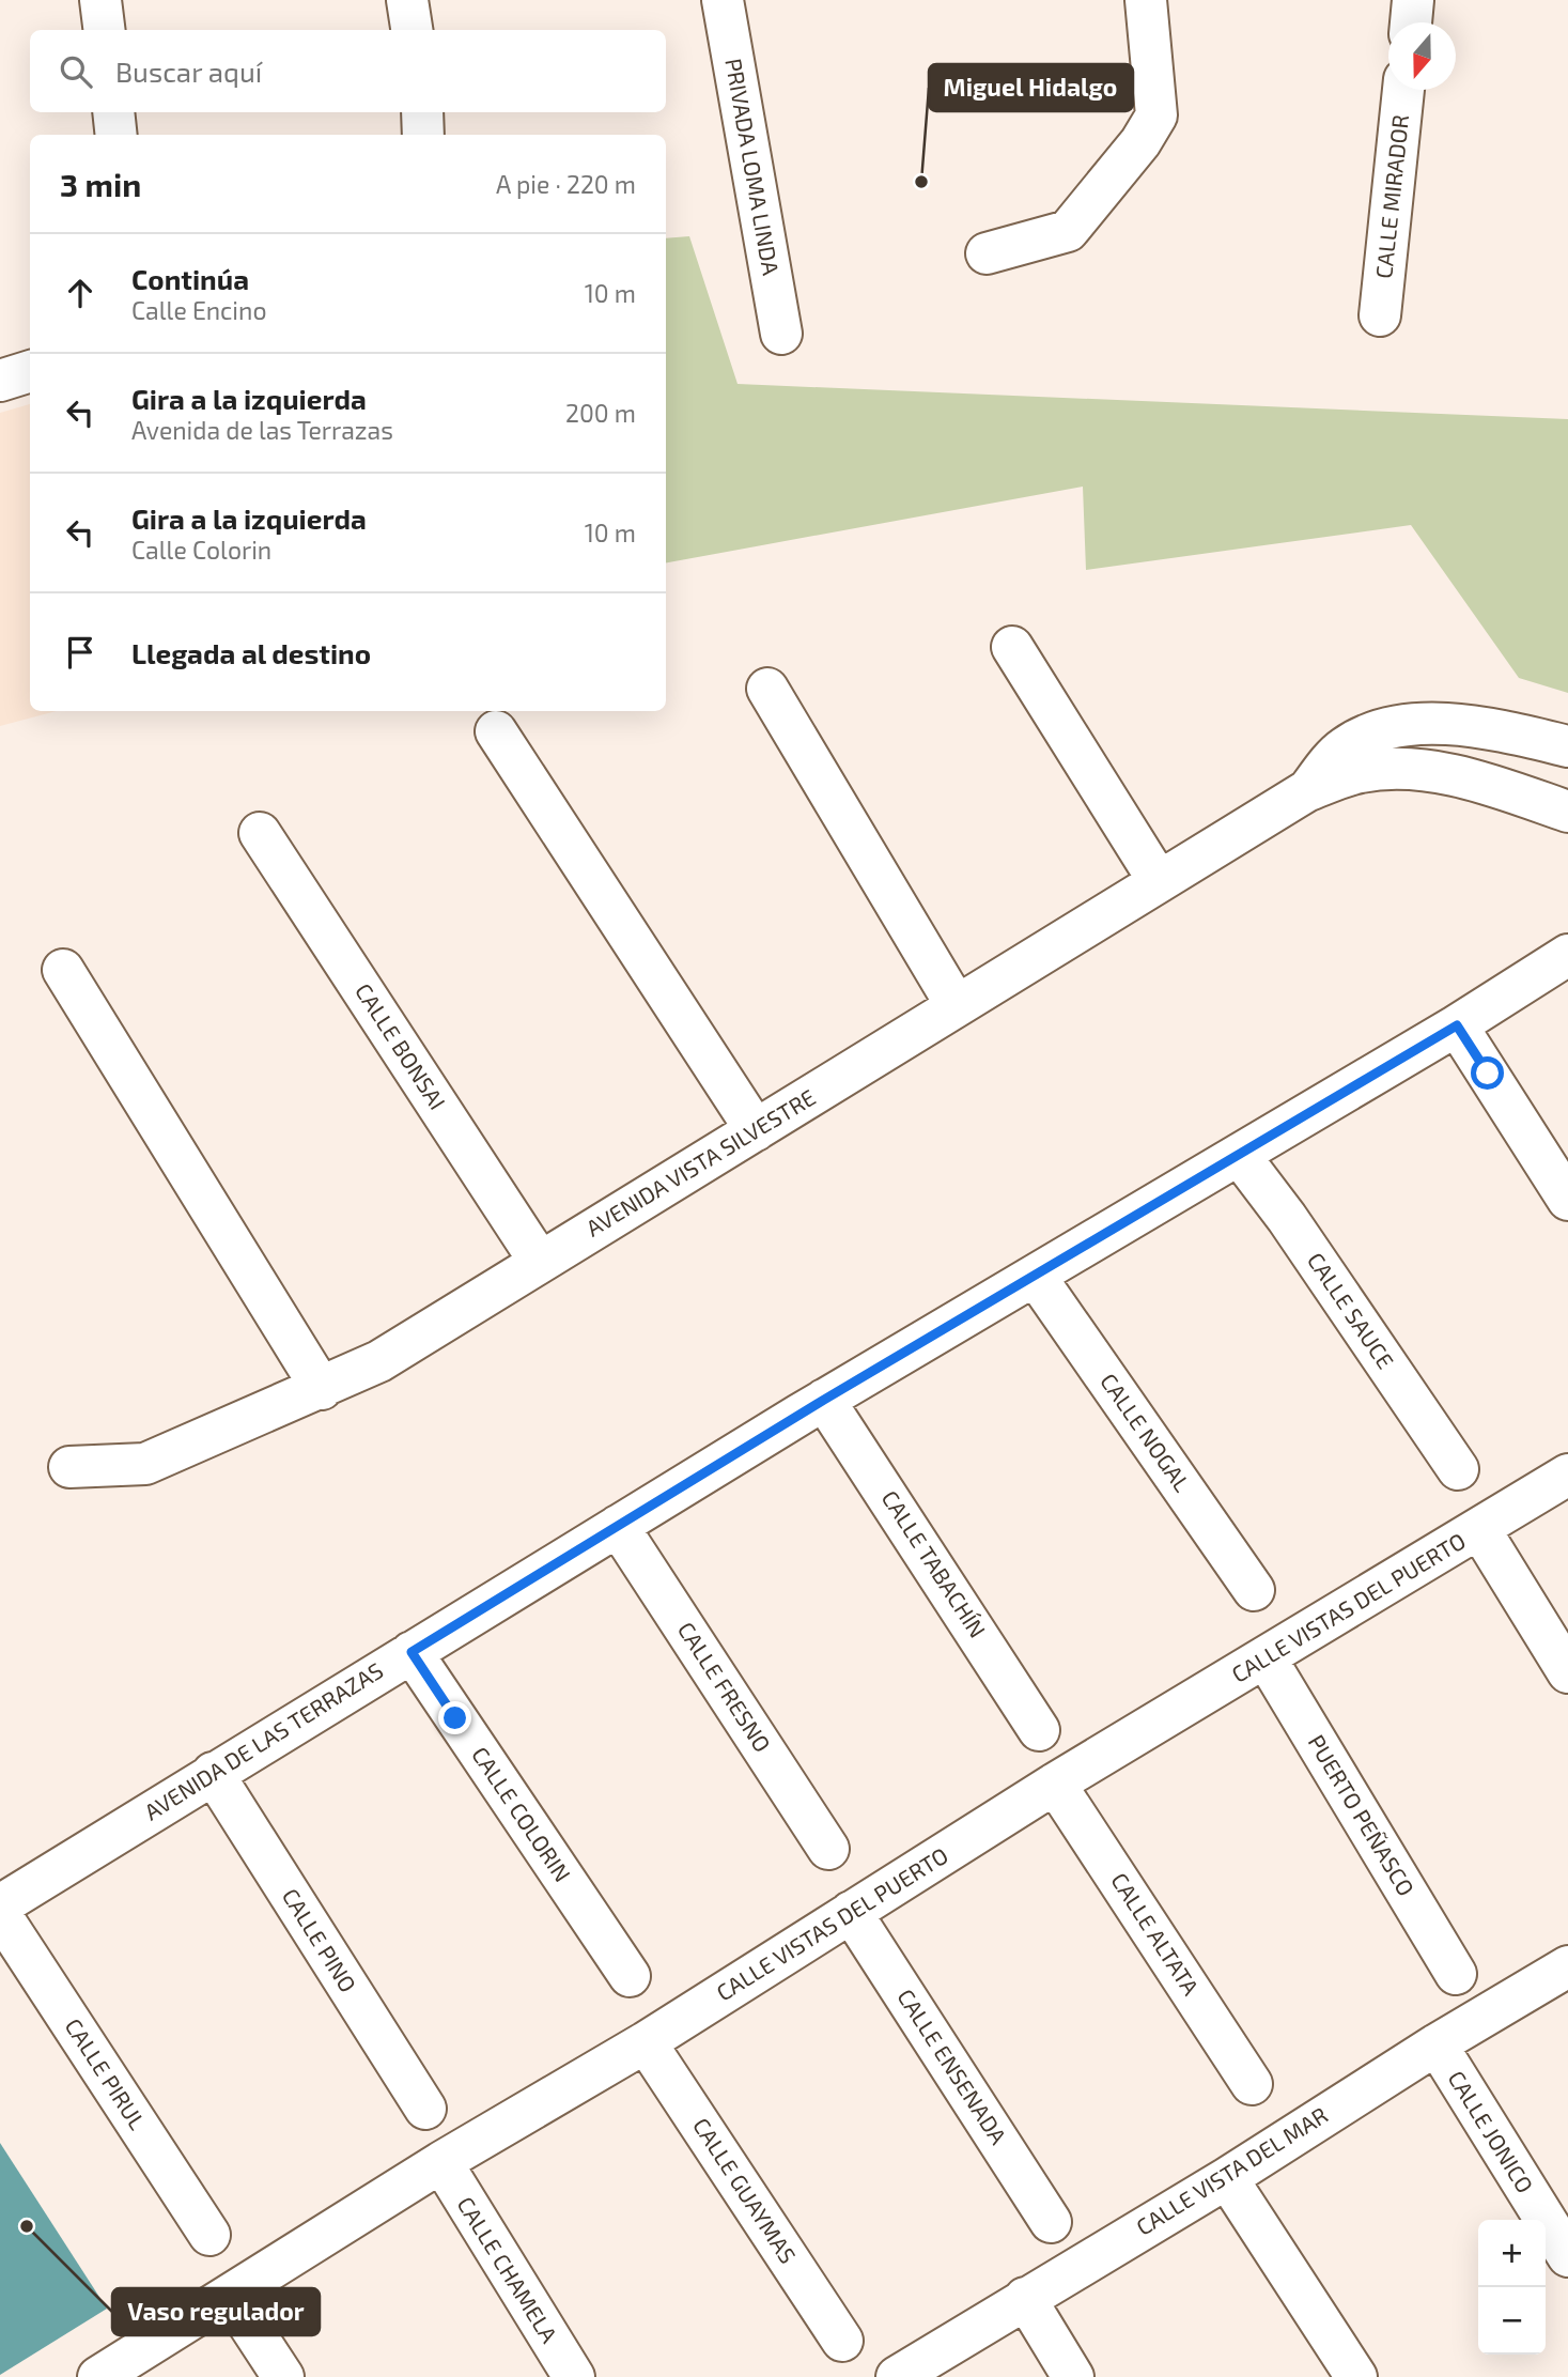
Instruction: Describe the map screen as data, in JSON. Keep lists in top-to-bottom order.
{
  "streets": {
    "street": [
      "PRIVADA LOMA LINDA",
      "CALLE MIRADOR",
      "CALLE BONSAI",
      "AVENIDA VISTA SILVESTRE",
      "CALLE SAUCE",
      "CALLE NOGAL",
      "CALLE TABACHÍN",
      "CALLE VISTAS DEL PUERTO",
      "CALLE FRESNO",
      "AVENIDA DE LAS TERRAZAS",
      "CALLE COLORIN",
      "PUERTO PEÑASCO",
      "CALLE ALTATA",
      "CALLE PINO",
      "CALLE ENSENADA",
      "CALLE PIRUL",
      "CALLE JONICO",
      "CALLE VISTA DEL MAR",
      "CALLE GUAYMAS",
      "CALLE CHAMELA"
    ]
  },
  "crossings": [
    ["CALLE BONSAI", "AVENIDA VISTA SILVESTRE"],
    ["CALLE SAUCE", "AVENIDA DE LAS TERRAZAS"],
    ["CALLE NOGAL", "AVENIDA DE LAS TERRAZAS"],
    ["CALLE TABACHÍN", "AVENIDA DE LAS TERRAZAS"],
    ["CALLE VISTAS DEL PUERTO", "PUERTO PEÑASCO"],
    ["CALLE VISTAS DEL PUERTO", "CALLE ALTATA"],
    ["CALLE VISTAS DEL PUERTO", "CALLE ENSENADA"],
    ["CALLE VISTAS DEL PUERTO", "CALLE GUAYMAS"],
    ["CALLE VISTAS DEL PUERTO", "CALLE CHAMELA"],
    ["CALLE FRESNO", "AVENIDA DE LAS TERRAZAS"],
    ["AVENIDA DE LAS TERRAZAS", "CALLE COLORIN"],
    ["AVENIDA DE LAS TERRAZAS", "CALLE PINO"],
    ["CALLE JONICO", "CALLE VISTA DEL MAR"]
  ],
  "places": ["Miguel Hidalgo", "Vaso regulador"],
  "north": "bottom",
  "page": {
    "search": "Buscar aquí",
    "heading": ["3 min", "A pie · 220 m"],
    "list": [
      ["Continúa", "Calle Encino", "10 m"],
      ["Gira a la izquierda", "Avenida de las Terrazas", "200 m"],
      ["Gira a la izquierda", "Calle Colorin", "10 m"],
      "Llegada al destino"
    ],
    "map_buttons": ["+", "−"]
  }
}
